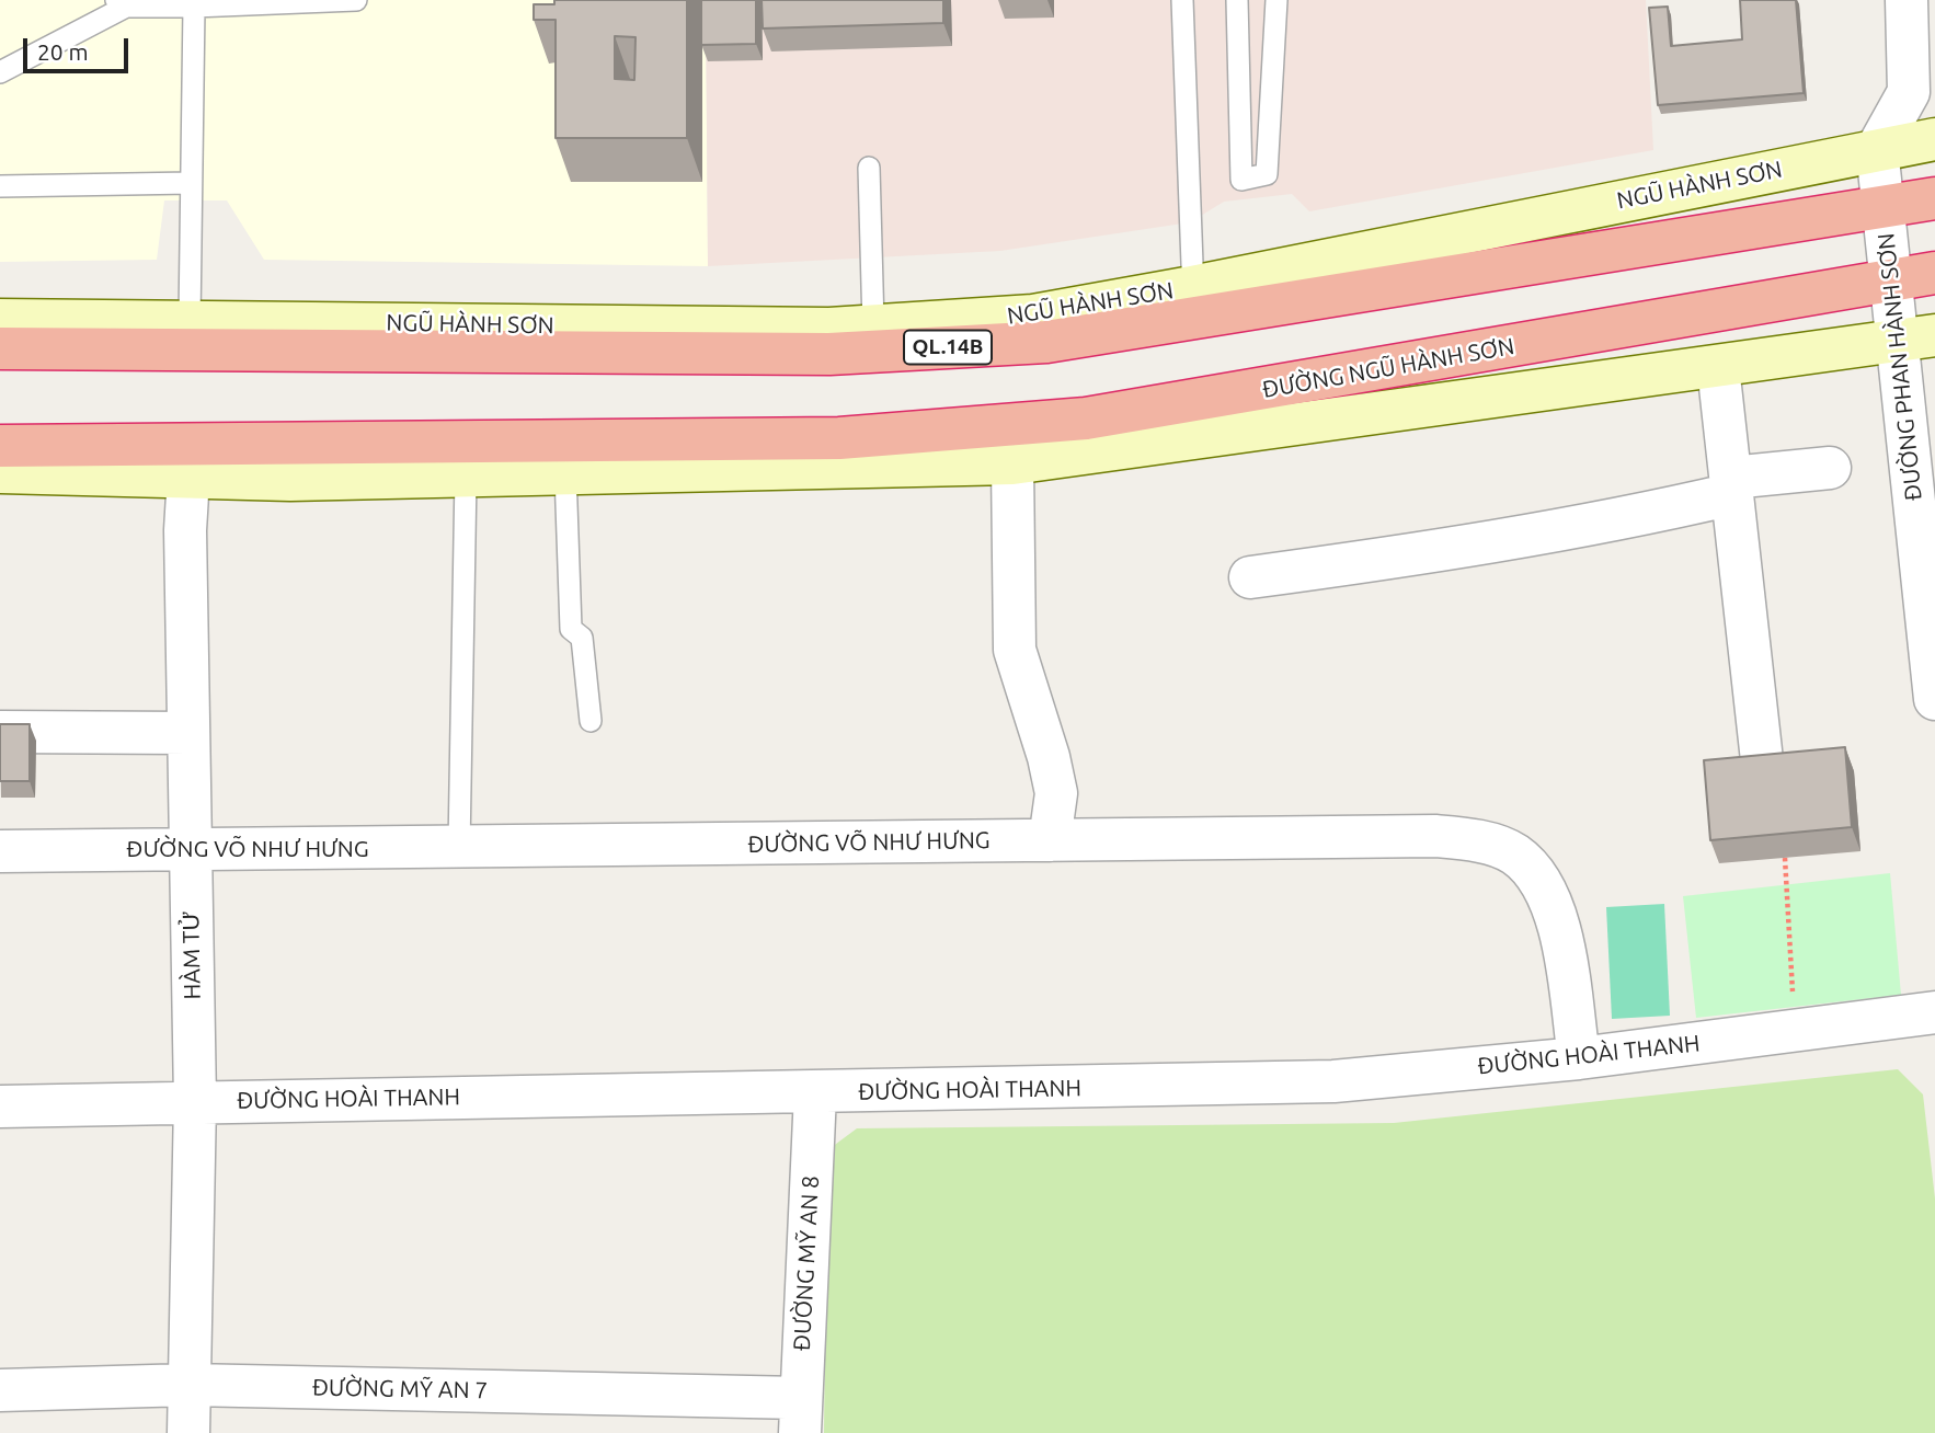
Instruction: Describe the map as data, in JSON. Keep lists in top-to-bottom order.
{
  "streets": {
    "highway": ["NGŨ HÀNH SƠN", "QL.14B", "ĐƯỜNG NGŨ HÀNH SƠN"],
    "street": [
      "ĐƯỜNG PHAN HÀNH SƠN",
      "ĐƯỜNG VÕ NHƯ HƯNG",
      "HÀM TỬ",
      "ĐƯỜNG HOÀI THANH",
      "ĐƯỜNG MỸ AN 8",
      "ĐƯỜNG MỸ AN 7"
    ]
  },
  "crossings": [
    ["NGŨ HÀNH SƠN", "QL.14B"],
    ["NGŨ HÀNH SƠN", "ĐƯỜNG PHAN HÀNH SƠN"],
    ["QL.14B", "ĐƯỜNG PHAN HÀNH SƠN"],
    ["ĐƯỜNG PHAN HÀNH SƠN", "ĐƯỜNG NGŨ HÀNH SƠN"],
    ["ĐƯỜNG NGŨ HÀNH SƠN", "HÀM TỬ"],
    ["ĐƯỜNG VÕ NHƯ HƯNG", "HÀM TỬ"],
    ["ĐƯỜNG VÕ NHƯ HƯNG", "ĐƯỜNG HOÀI THANH"],
    ["HÀM TỬ", "ĐƯỜNG HOÀI THANH"],
    ["HÀM TỬ", "ĐƯỜNG MỸ AN 7"],
    ["ĐƯỜNG HOÀI THANH", "ĐƯỜNG MỸ AN 8"],
    ["ĐƯỜNG MỸ AN 8", "ĐƯỜNG MỸ AN 7"]
  ],
  "scale_bar": "20 m"
}
